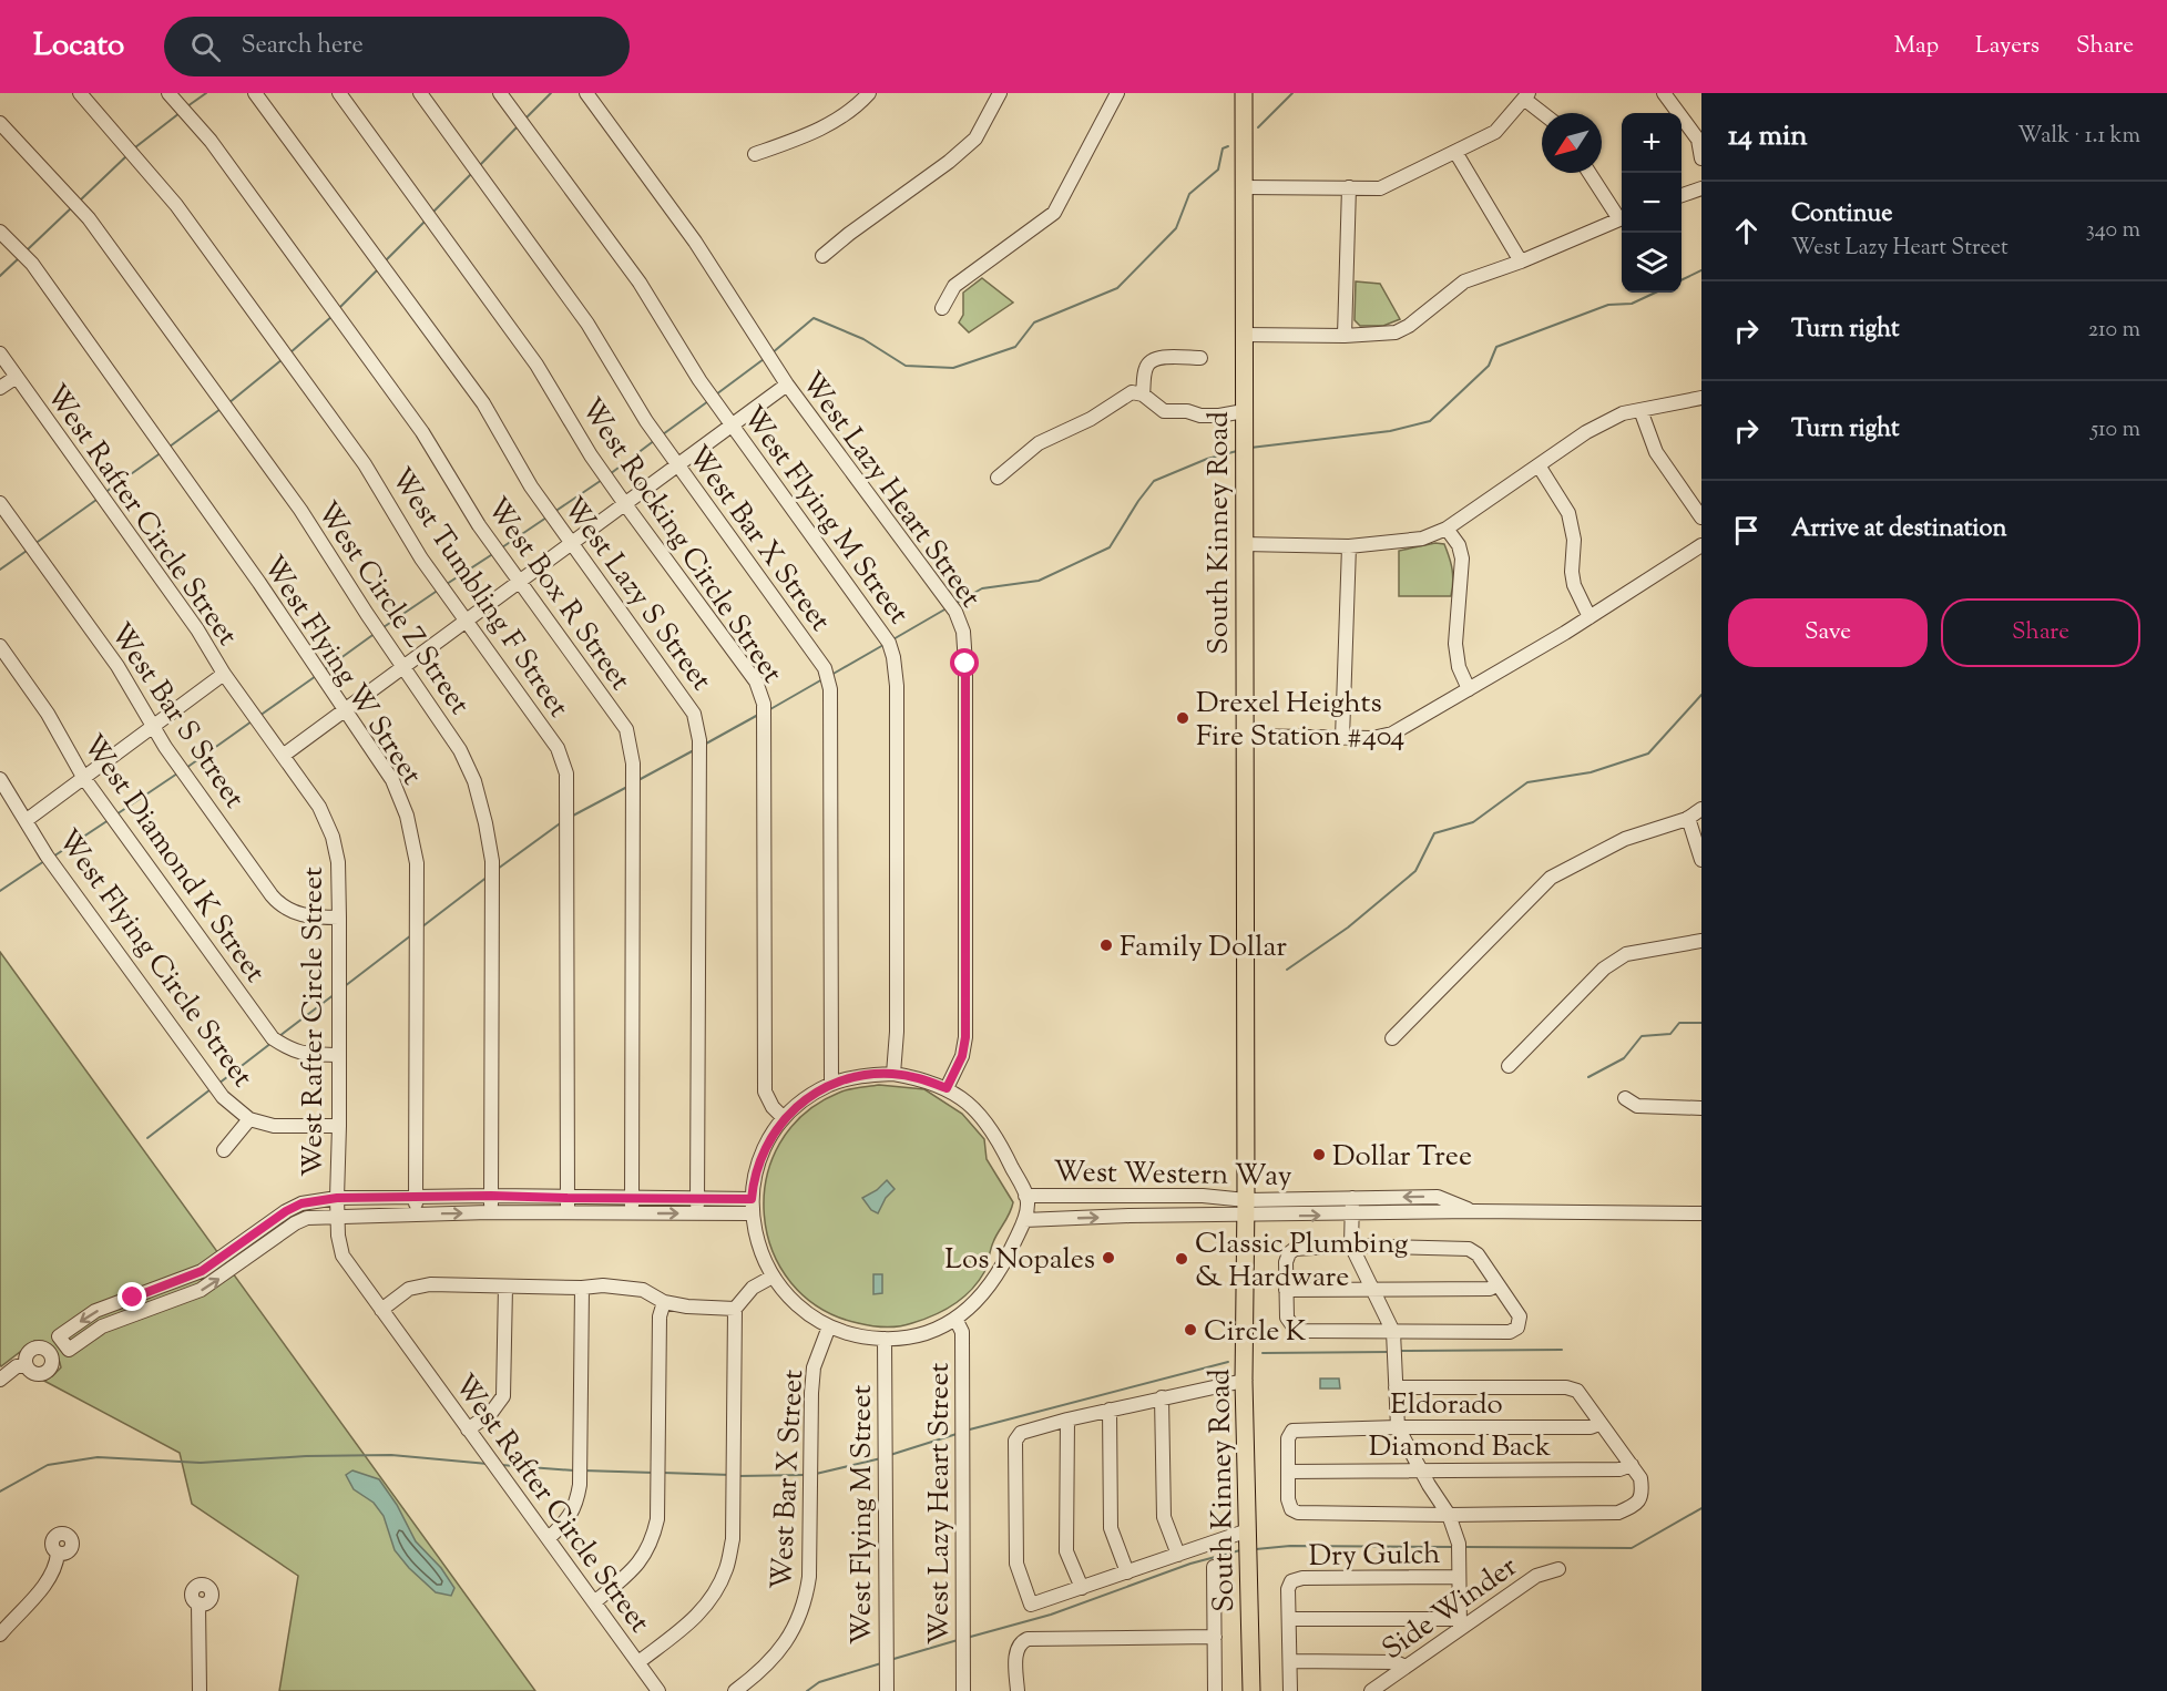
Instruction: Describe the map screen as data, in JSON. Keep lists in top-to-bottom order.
{
  "streets": {
    "main road": ["South Kinney Road"],
    "street": [
      "West Lazy Heart Street",
      "West Rafter Circle Street",
      "West Flying M Street",
      "West Bar X Street",
      "West Rocking Circle Street",
      "West Tumbling F Street",
      "West Box R Street",
      "West Lazy S Street",
      "West Circle Z Street",
      "West Flying W Street",
      "West Bar S Street",
      "West Diamond K Street",
      "West Flying Circle Street",
      "West Western Way",
      "Eldorado",
      "Diamond Back",
      "Dry Gulch",
      "Side Winder"
    ]
  },
  "crossings": [
    ["West Rafter Circle Street", "West Bar S Street"],
    ["West Rafter Circle Street", "West Diamond K Street"],
    ["West Rafter Circle Street", "West Flying Circle Street"],
    ["South Kinney Road", "West Western Way"],
    ["Eldorado", "Diamond Back"]
  ],
  "places": [
    "Drexel Heights Fire Station #404",
    "Family Dollar",
    "Dollar Tree",
    "Los Nopales",
    "Classic Plumbing & Hardware",
    "Circle K"
  ],
  "north": "bottom left",
  "page": {
    "header": "Locato",
    "search": "Search here",
    "nav": ["Map", "Layers", "Share"],
    "heading": ["14 min", "Walk · 1.1 km"],
    "map_buttons": ["+", "−"],
    "list": [
      ["Continue", "West Lazy Heart Street", "340 m"],
      ["Turn right", "210 m"],
      ["Turn right", "510 m"],
      "Arrive at destination"
    ],
    "buttons": ["Save", "Share"]
  }
}
